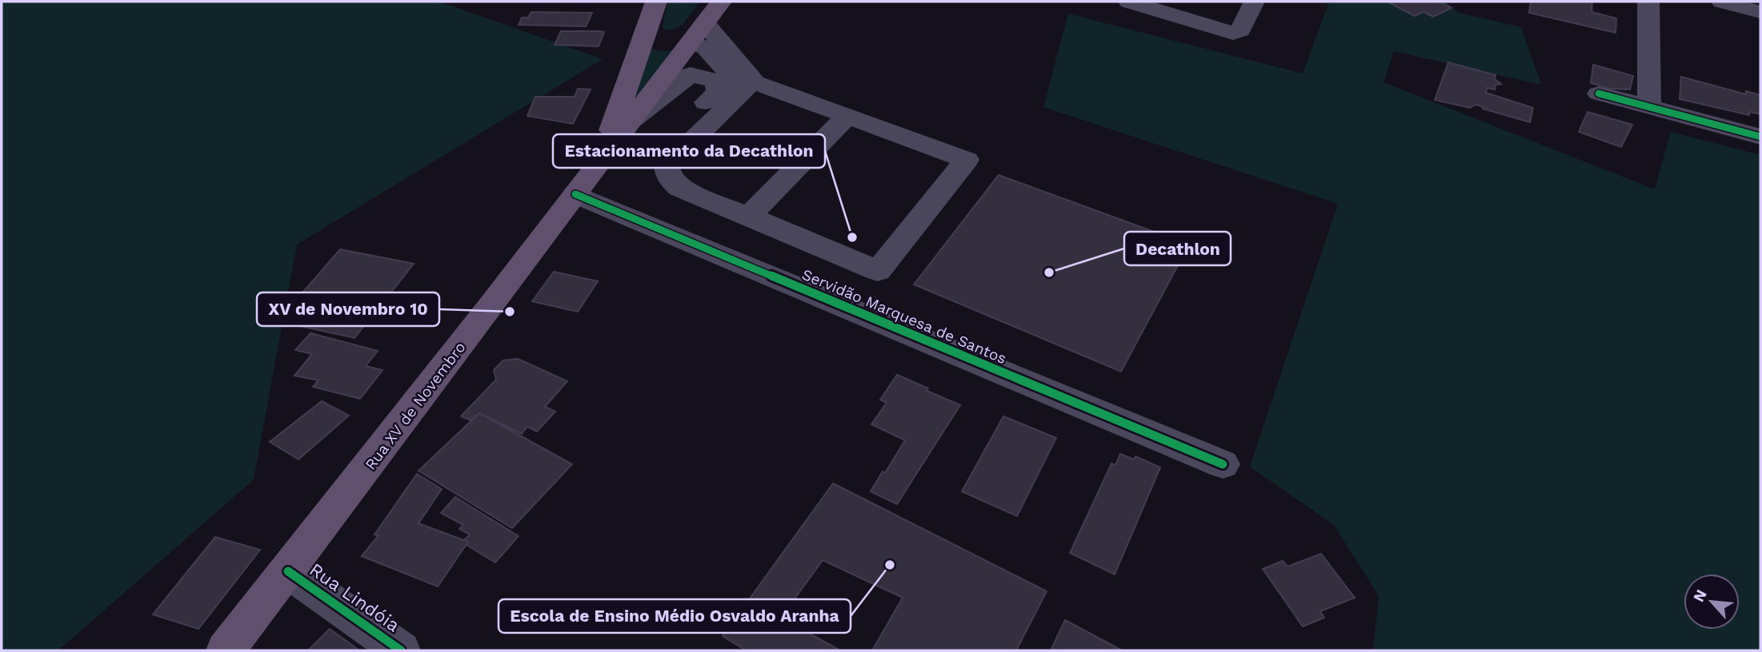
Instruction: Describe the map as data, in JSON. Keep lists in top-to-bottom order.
{
  "streets": {
    "main road": ["Rua XV de Novembro"],
    "street": ["Servidão Marquesa de Santos", "Rua Lindóia"]
  },
  "crossings": [
    ["Servidão Marquesa de Santos", "Rua XV de Novembro"],
    ["Rua XV de Novembro", "Rua Lindóia"]
  ],
  "places": [
    "Estacionamento da Decathlon",
    "Decathlon",
    "XV de Novembro 10",
    "Escola de Ensino Médio Osvaldo Aranha"
  ],
  "north": "top left"
}
